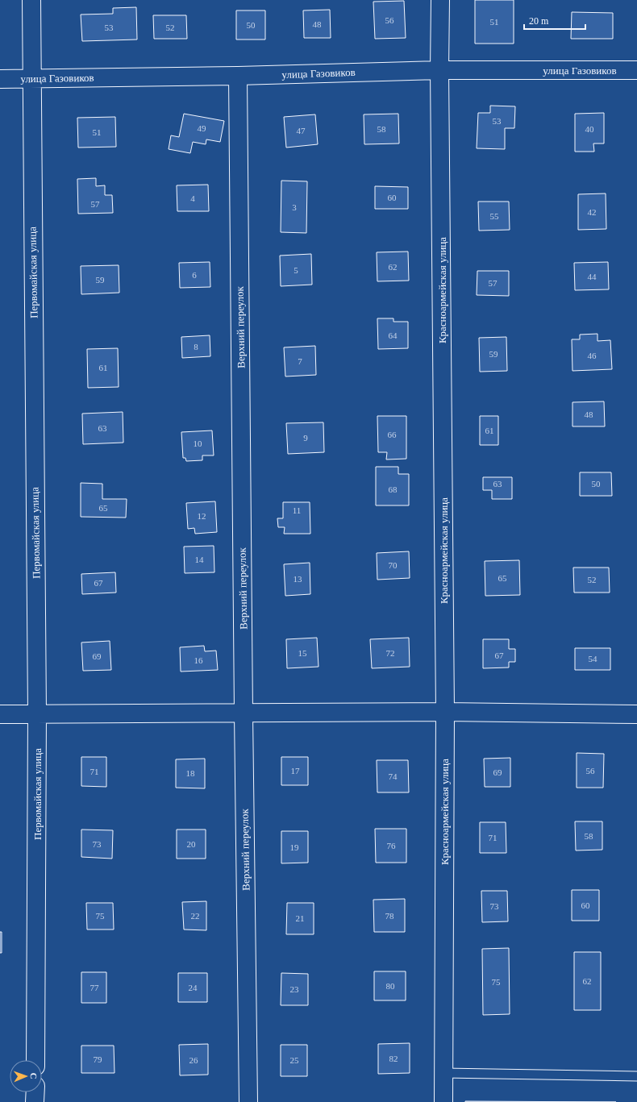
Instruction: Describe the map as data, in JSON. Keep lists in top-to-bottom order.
{
  "streets": {
    "street": [
      "улица Газовиков",
      "Первомайская улица",
      "Красноармейская улица",
      "Верхний переулок"
    ]
  },
  "crossings": [
    ["улица Газовиков", "Первомайская улица"],
    ["улица Газовиков", "Красноармейская улица"],
    ["улица Газовиков", "Верхний переулок"]
  ],
  "house_numbers": [
    "56",
    "51",
    "48",
    "50",
    "53",
    "52",
    "53",
    "49",
    "58",
    "40",
    "47",
    "51",
    "60",
    "4",
    "57",
    "3",
    "42",
    "55",
    "62",
    "5",
    "6",
    "44",
    "59",
    "57",
    "64",
    "8",
    "59",
    "46",
    "7",
    "61",
    "48",
    "63",
    "61",
    "66",
    "9",
    "10",
    "63",
    "50",
    "68",
    "65",
    "11",
    "12",
    "14",
    "70",
    "65",
    "13",
    "52",
    "67",
    "15",
    "72",
    "67",
    "69",
    "54",
    "16",
    "17",
    "56",
    "71",
    "69",
    "18",
    "74",
    "58",
    "71",
    "73",
    "20",
    "76",
    "19",
    "60",
    "73",
    "75",
    "22",
    "78",
    "21",
    "62",
    "75",
    "80",
    "77",
    "24",
    "23",
    "82",
    "79",
    "26",
    "25"
  ],
  "scale_bar": "20 m",
  "north": "right"
}
